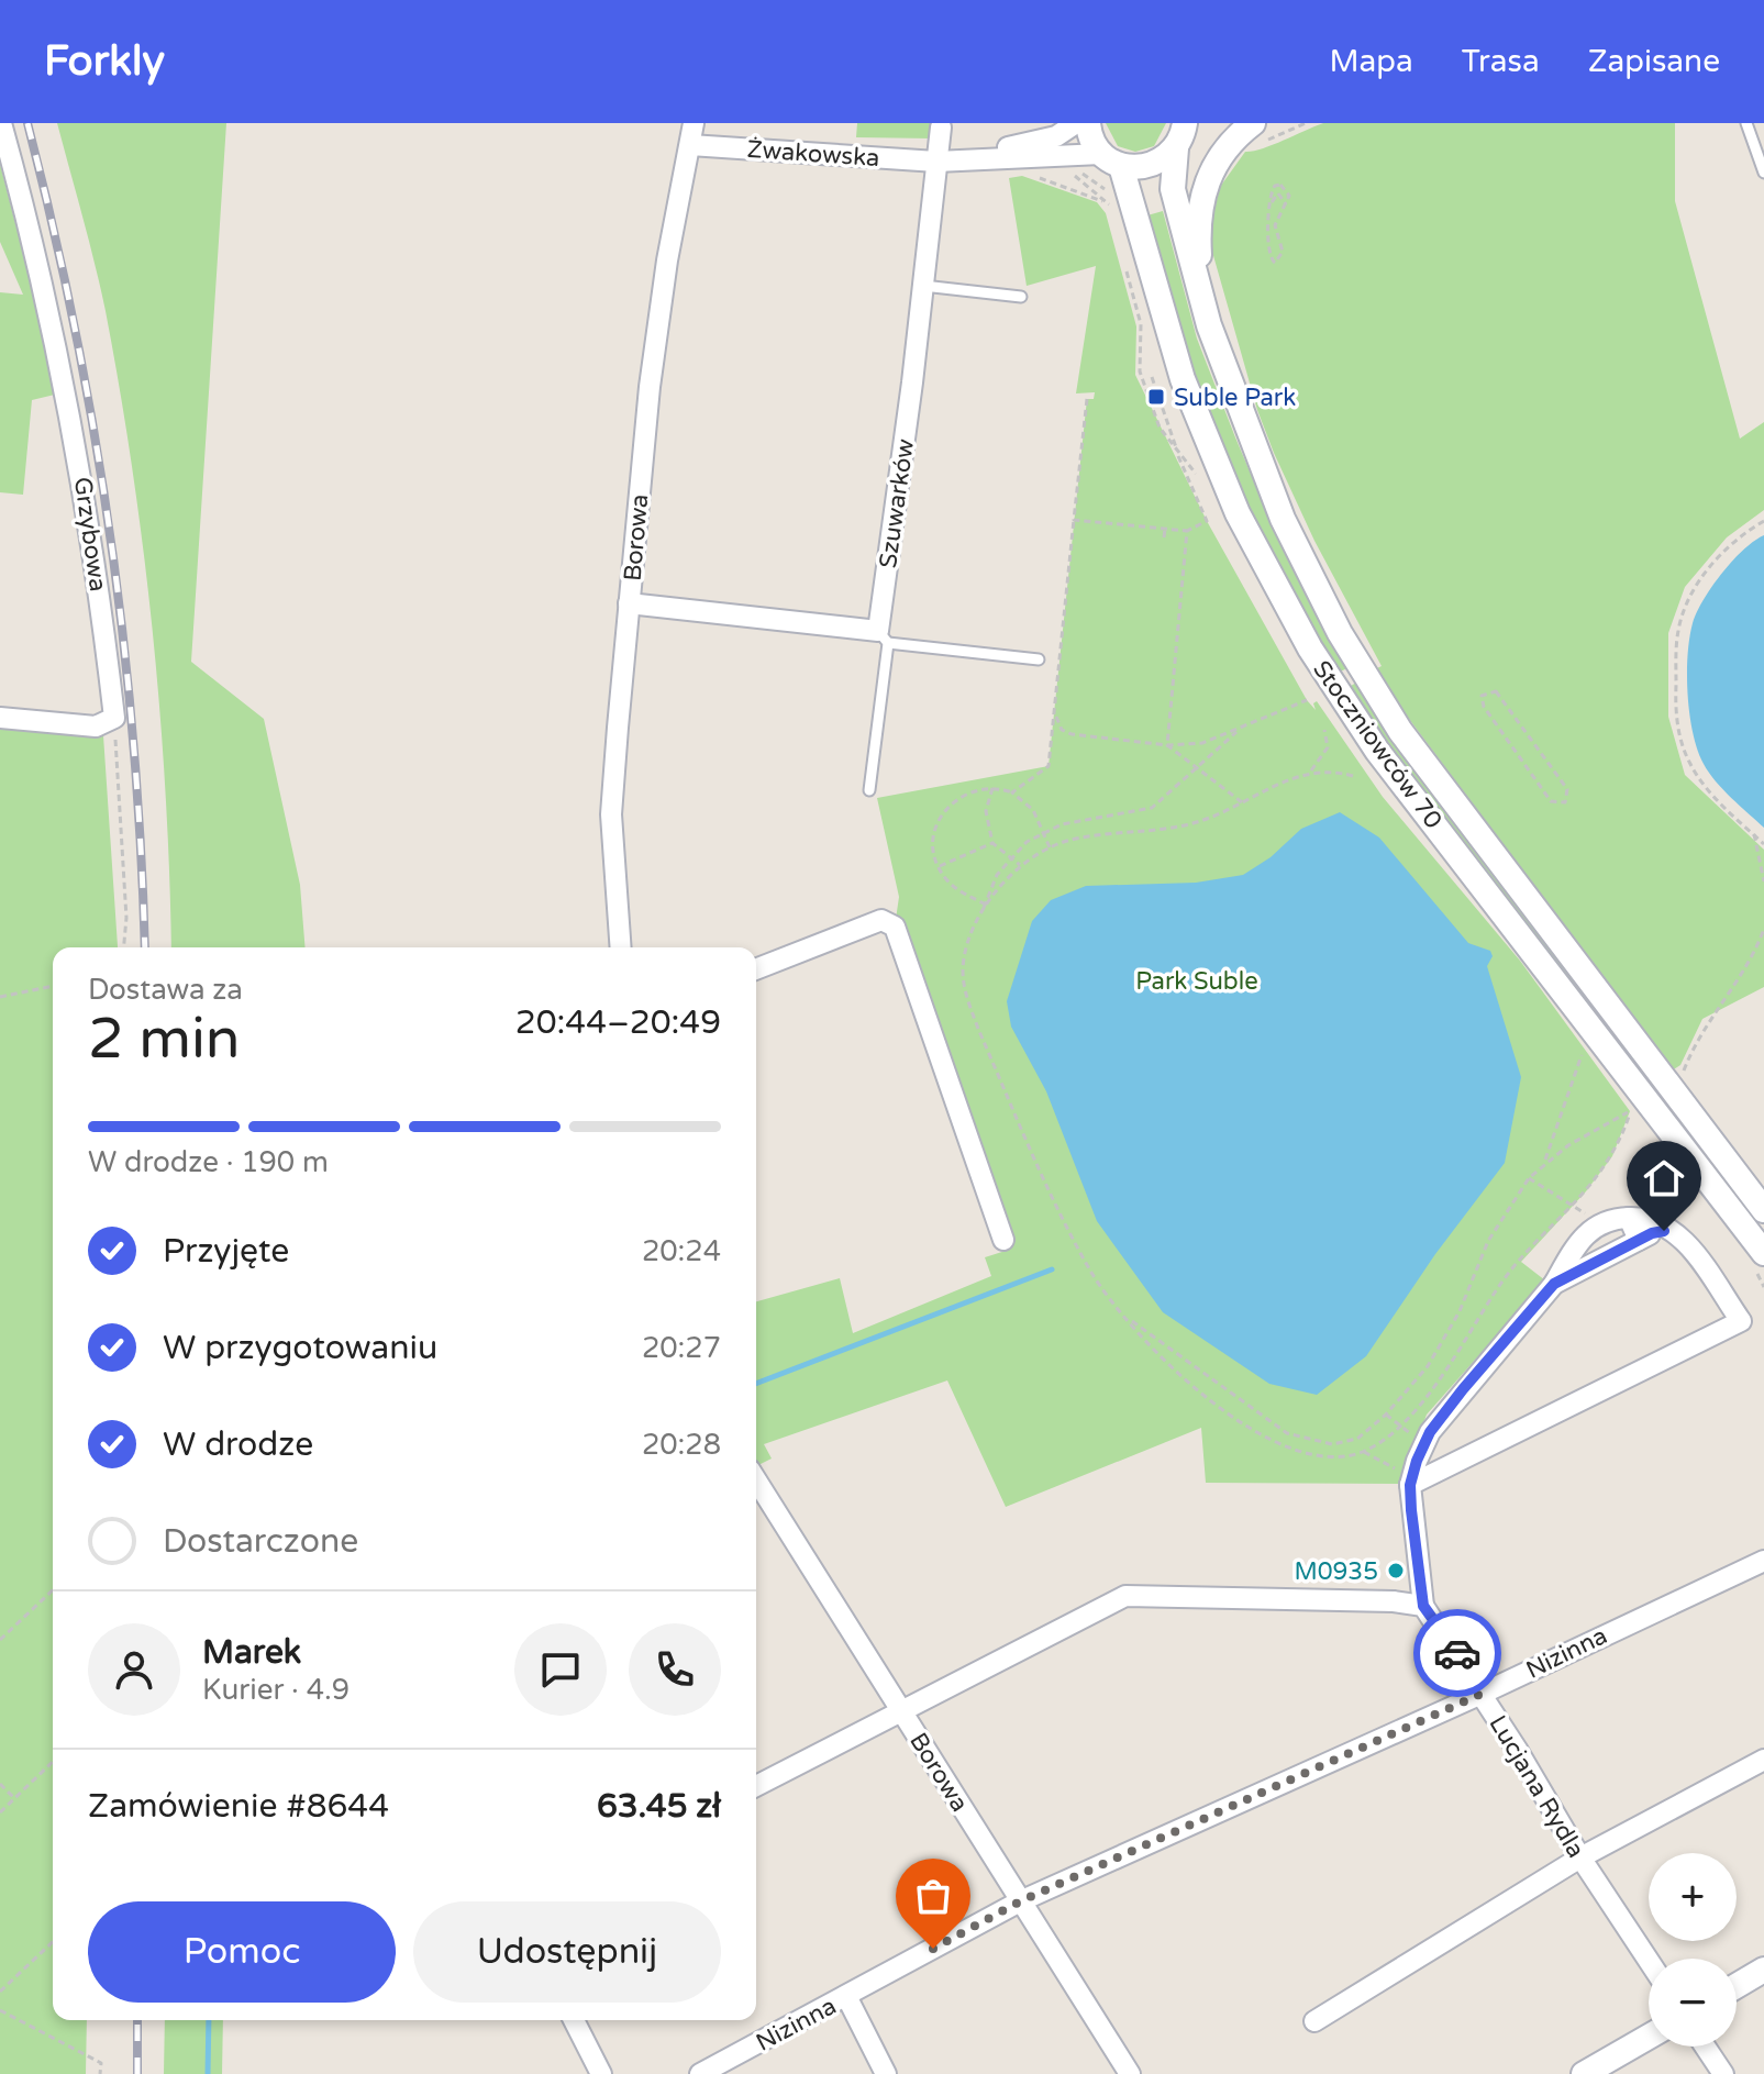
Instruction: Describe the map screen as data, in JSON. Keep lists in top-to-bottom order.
{
  "streets": {
    "street": [
      "Żwakowska",
      "Szuwarków",
      "Grzybowa",
      "Borowa",
      "Stoczniowców 70",
      "Nizinna",
      "Lucjana Rydla"
    ]
  },
  "crossings": [
    ["Żwakowska", "Szuwarków"],
    ["Żwakowska", "Borowa"],
    ["Żwakowska", "Stoczniowców 70"],
    ["Borowa", "Nizinna"],
    ["Nizinna", "Lucjana Rydla"]
  ],
  "parks": ["Park Suble"],
  "places": {
    "transit": ["Suble Park"],
    "other": ["M0935"]
  },
  "page": {
    "header": "Forkly",
    "nav": ["Mapa", "Trasa", "Zapisane"],
    "heading": ["2 min", "Dostawa za", "20:44–20:49"],
    "panel": [
      "Marek",
      "Kurier · 4.9",
      "Zamówienie #8644",
      "63.45 zł"
    ],
    "bar": "W drodze · 190 m",
    "list": [
      ["Przyjęte", "20:24"],
      ["W przygotowaniu", "20:27"],
      ["W drodze", "20:28"],
      "Dostarczone"
    ],
    "map_buttons": ["+", "−"],
    "buttons": ["Pomoc", "Udostępnij"]
  }
}
